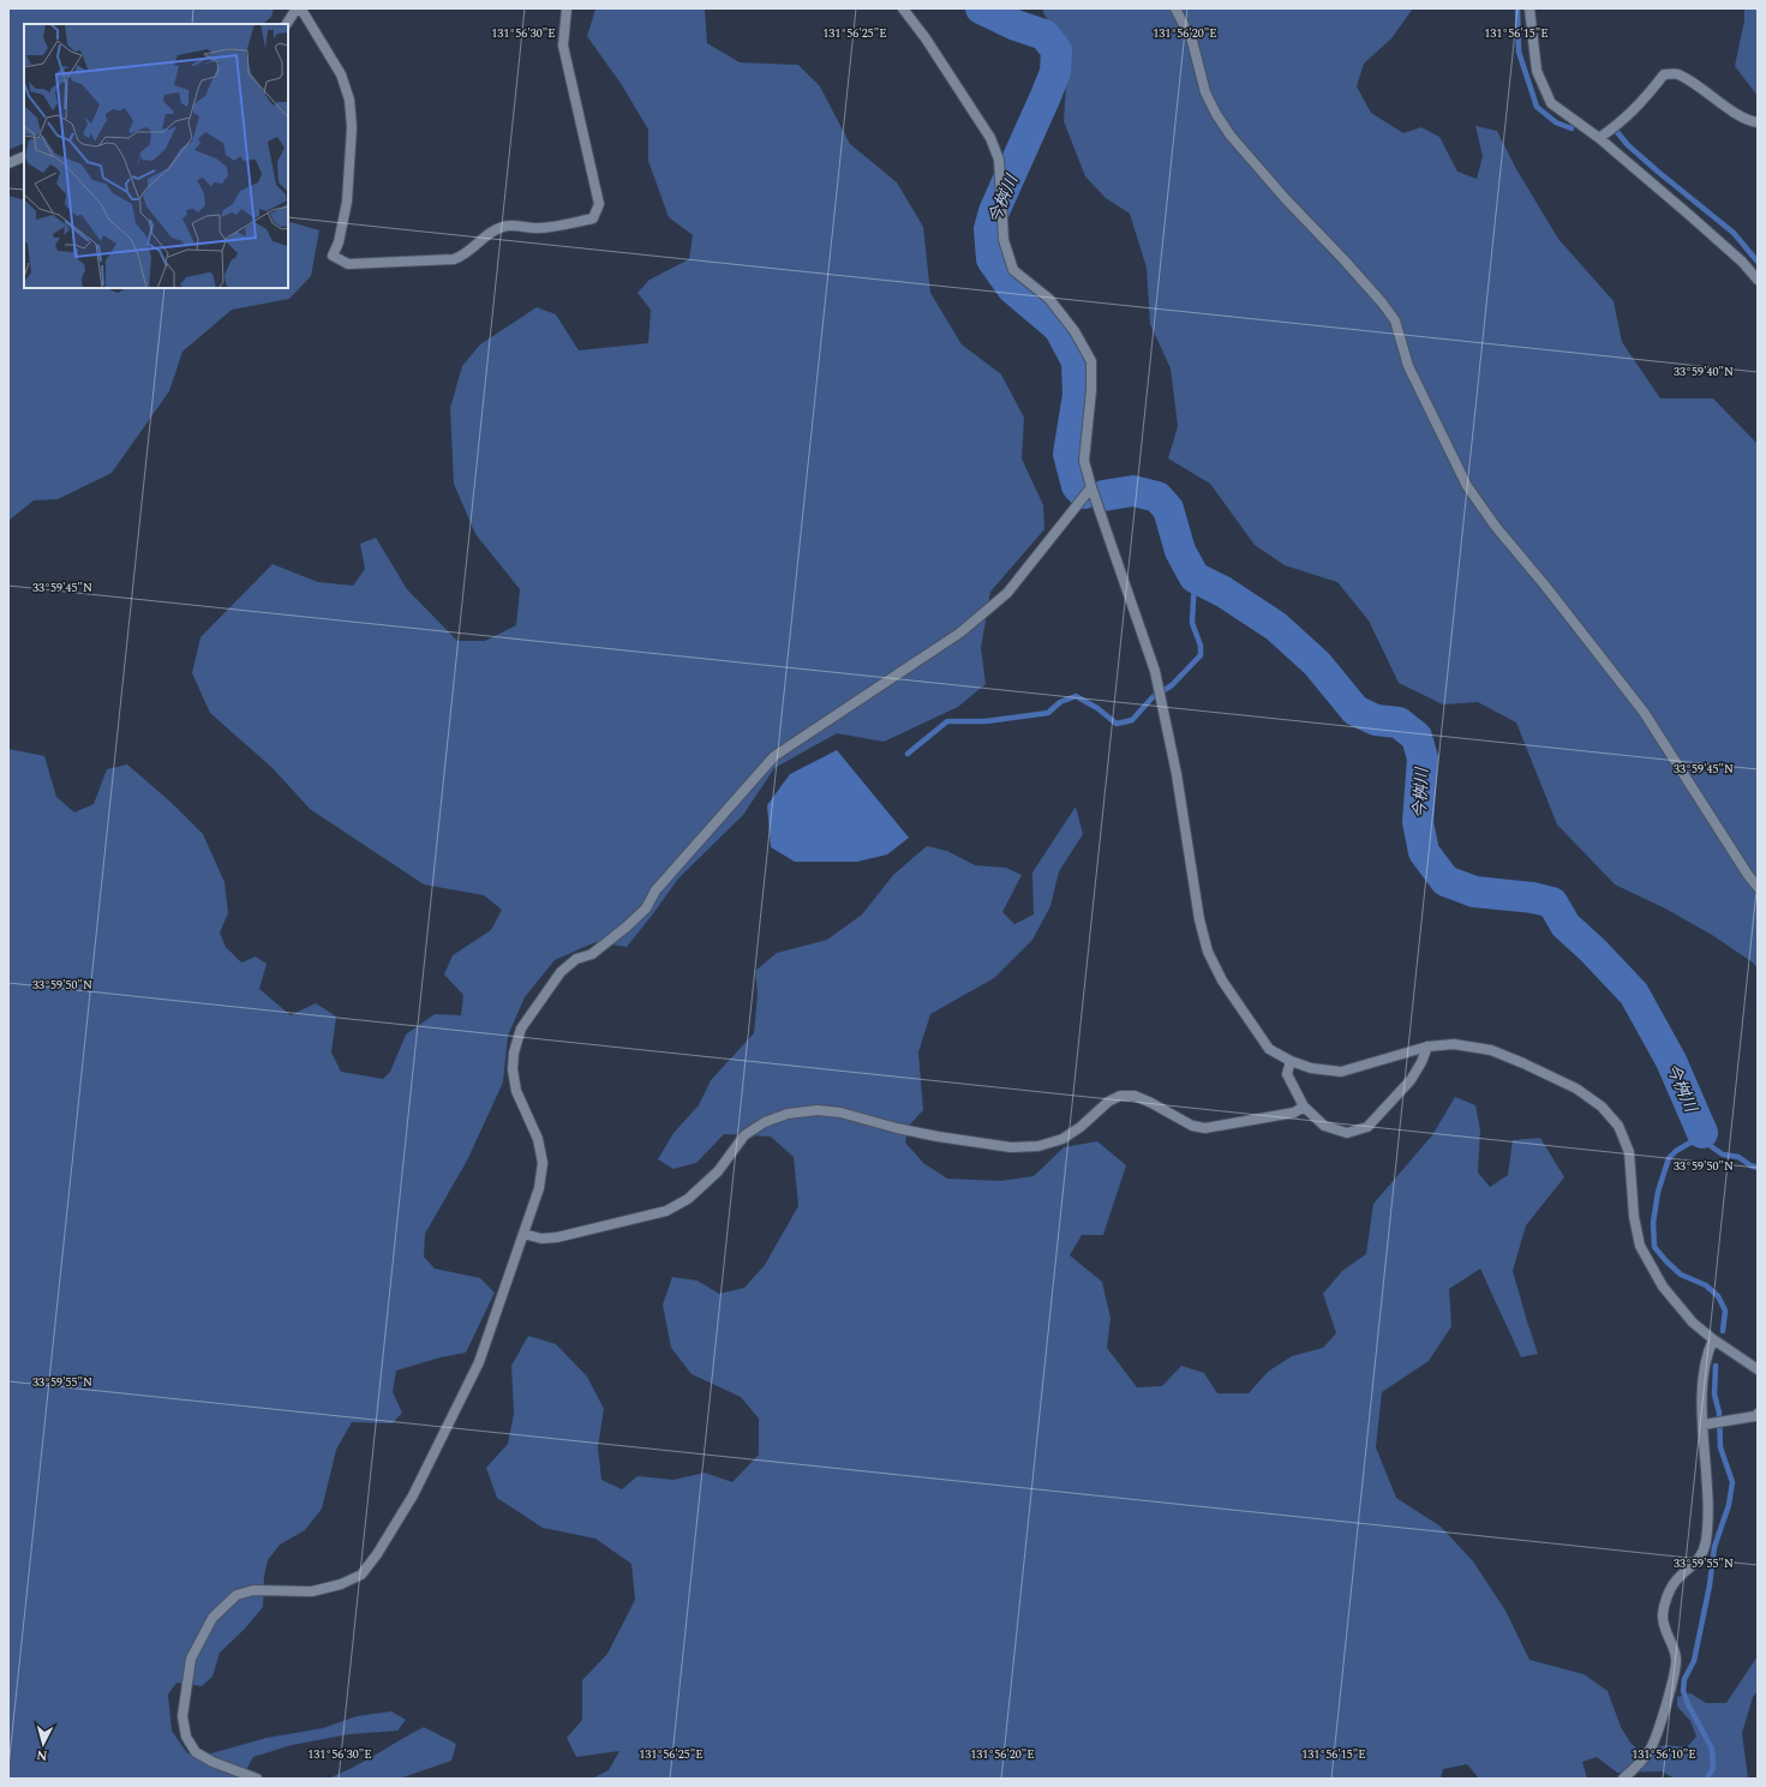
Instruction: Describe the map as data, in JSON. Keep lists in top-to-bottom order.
{
  "water": ["今桝川"],
  "north": "bottom",
  "coordinates": [
    "131°56'30\"E",
    "131°56'25\"E",
    "131°56'20\"E",
    "131°56'15\"E",
    "33°59'40\"N",
    "33°59'45\"N",
    "33°59'50\"N",
    "33°59'55\"N",
    "131°56'10\"E"
  ]
}
